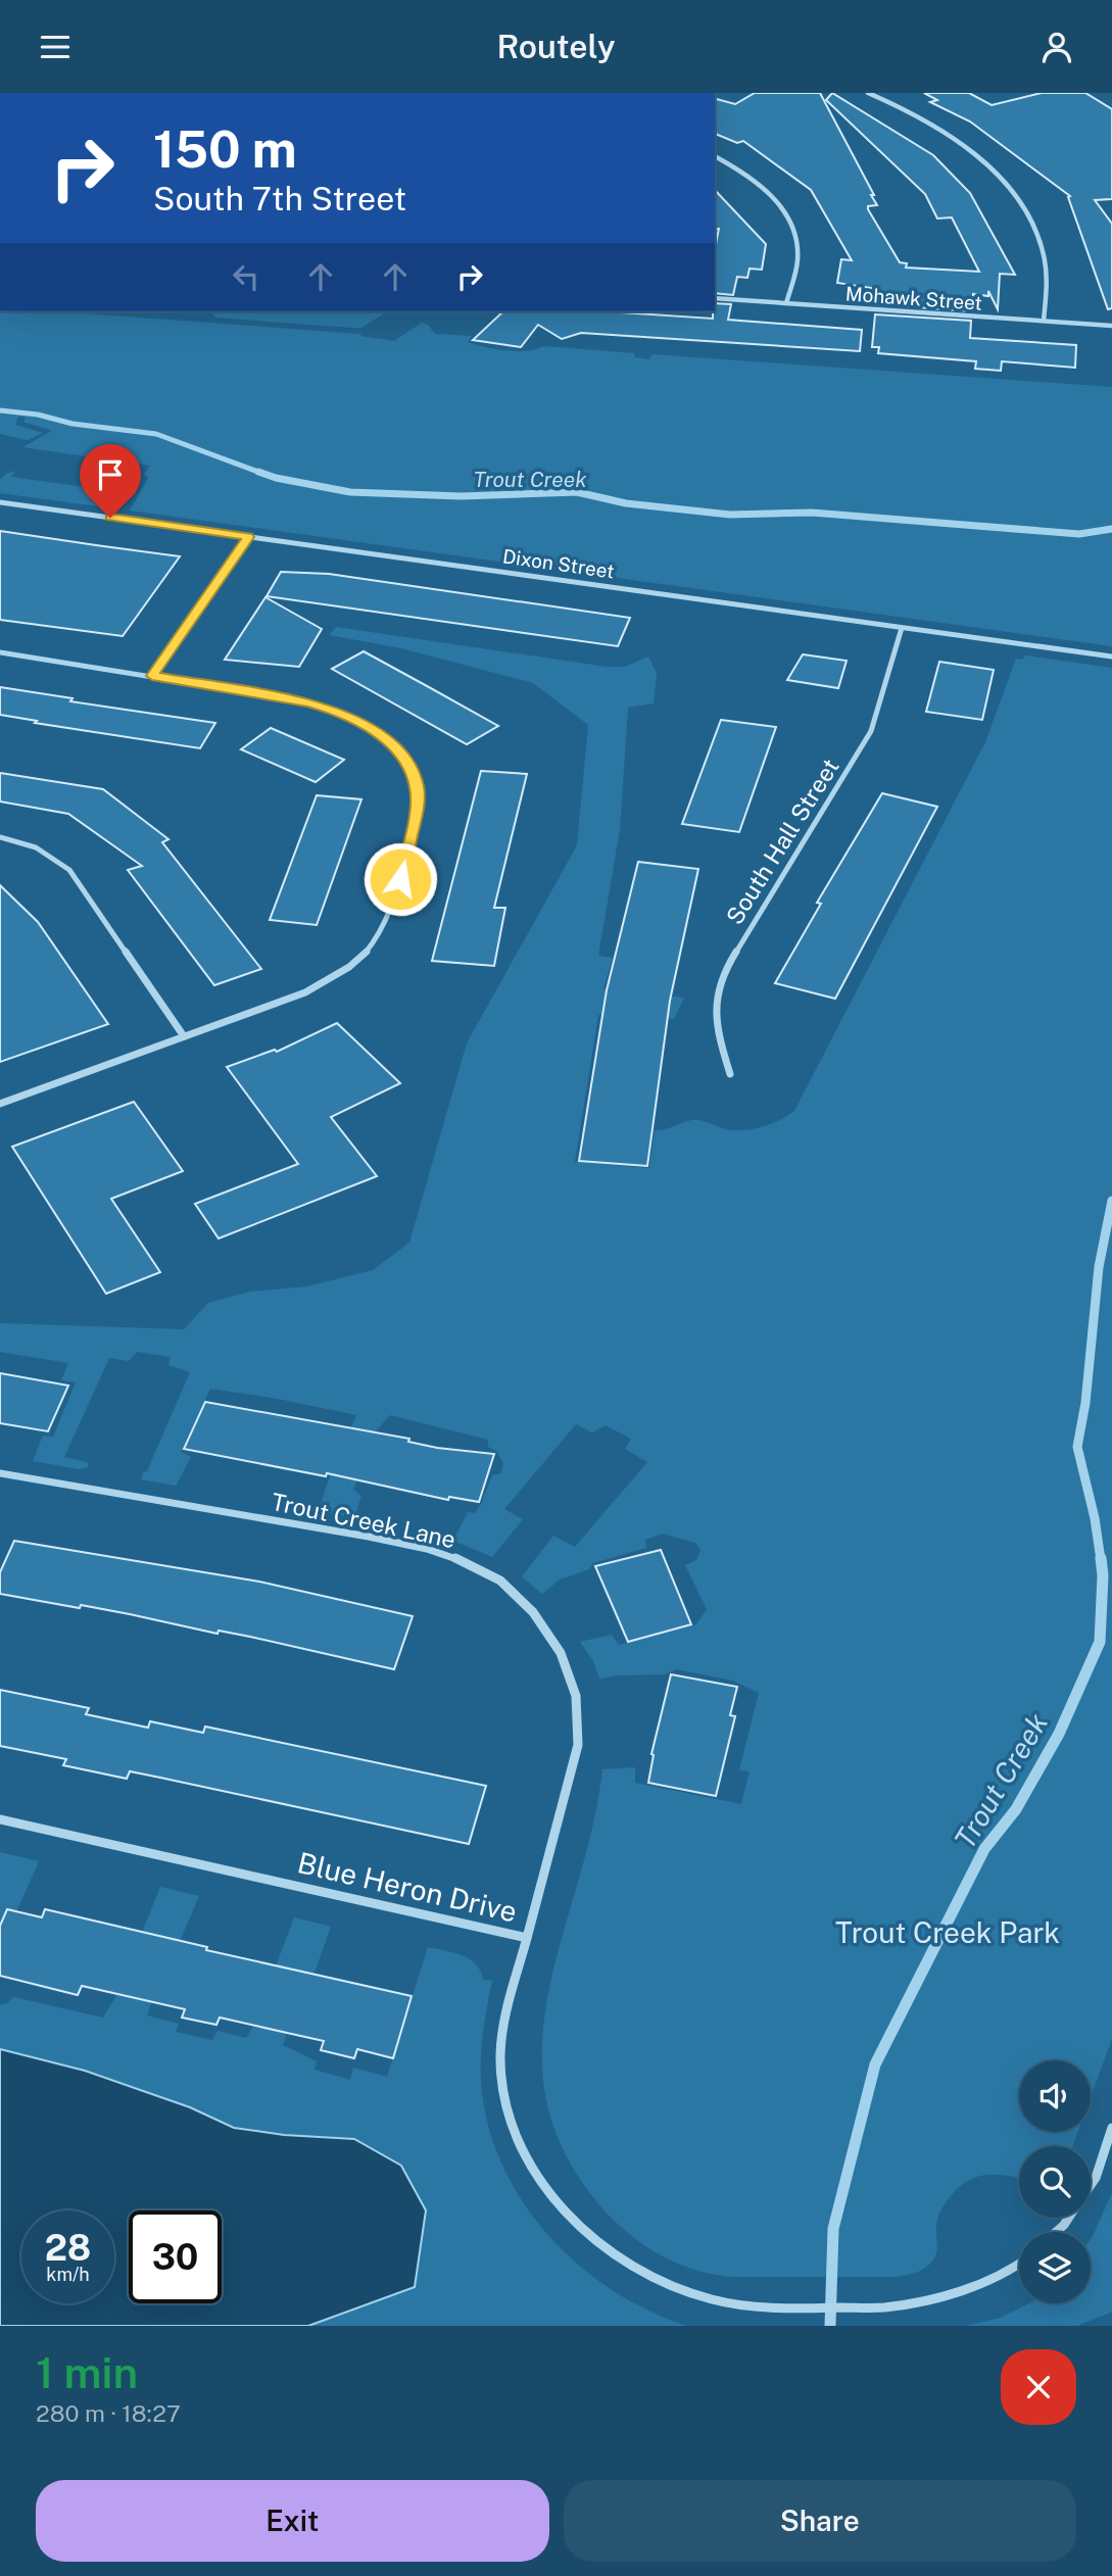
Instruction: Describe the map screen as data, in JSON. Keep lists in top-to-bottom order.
{
  "streets": {
    "street": [
      "Mohawk Street",
      "Dixon Street",
      "South Hall Street",
      "Trout Creek Lane",
      "Blue Heron Drive"
    ]
  },
  "crossings": [
    ["Dixon Street", "South Hall Street"],
    ["Trout Creek Lane", "Blue Heron Drive"]
  ],
  "water": ["Trout Creek"],
  "parks": ["Trout Creek Park"],
  "page": {
    "header": "Routely",
    "turn": ["150 m", "South 7th Street"],
    "speed": "28 km/h",
    "limit": "30",
    "heading": ["1 min", "280 m · 18:27"],
    "buttons": ["Exit", "Share"]
  }
}
